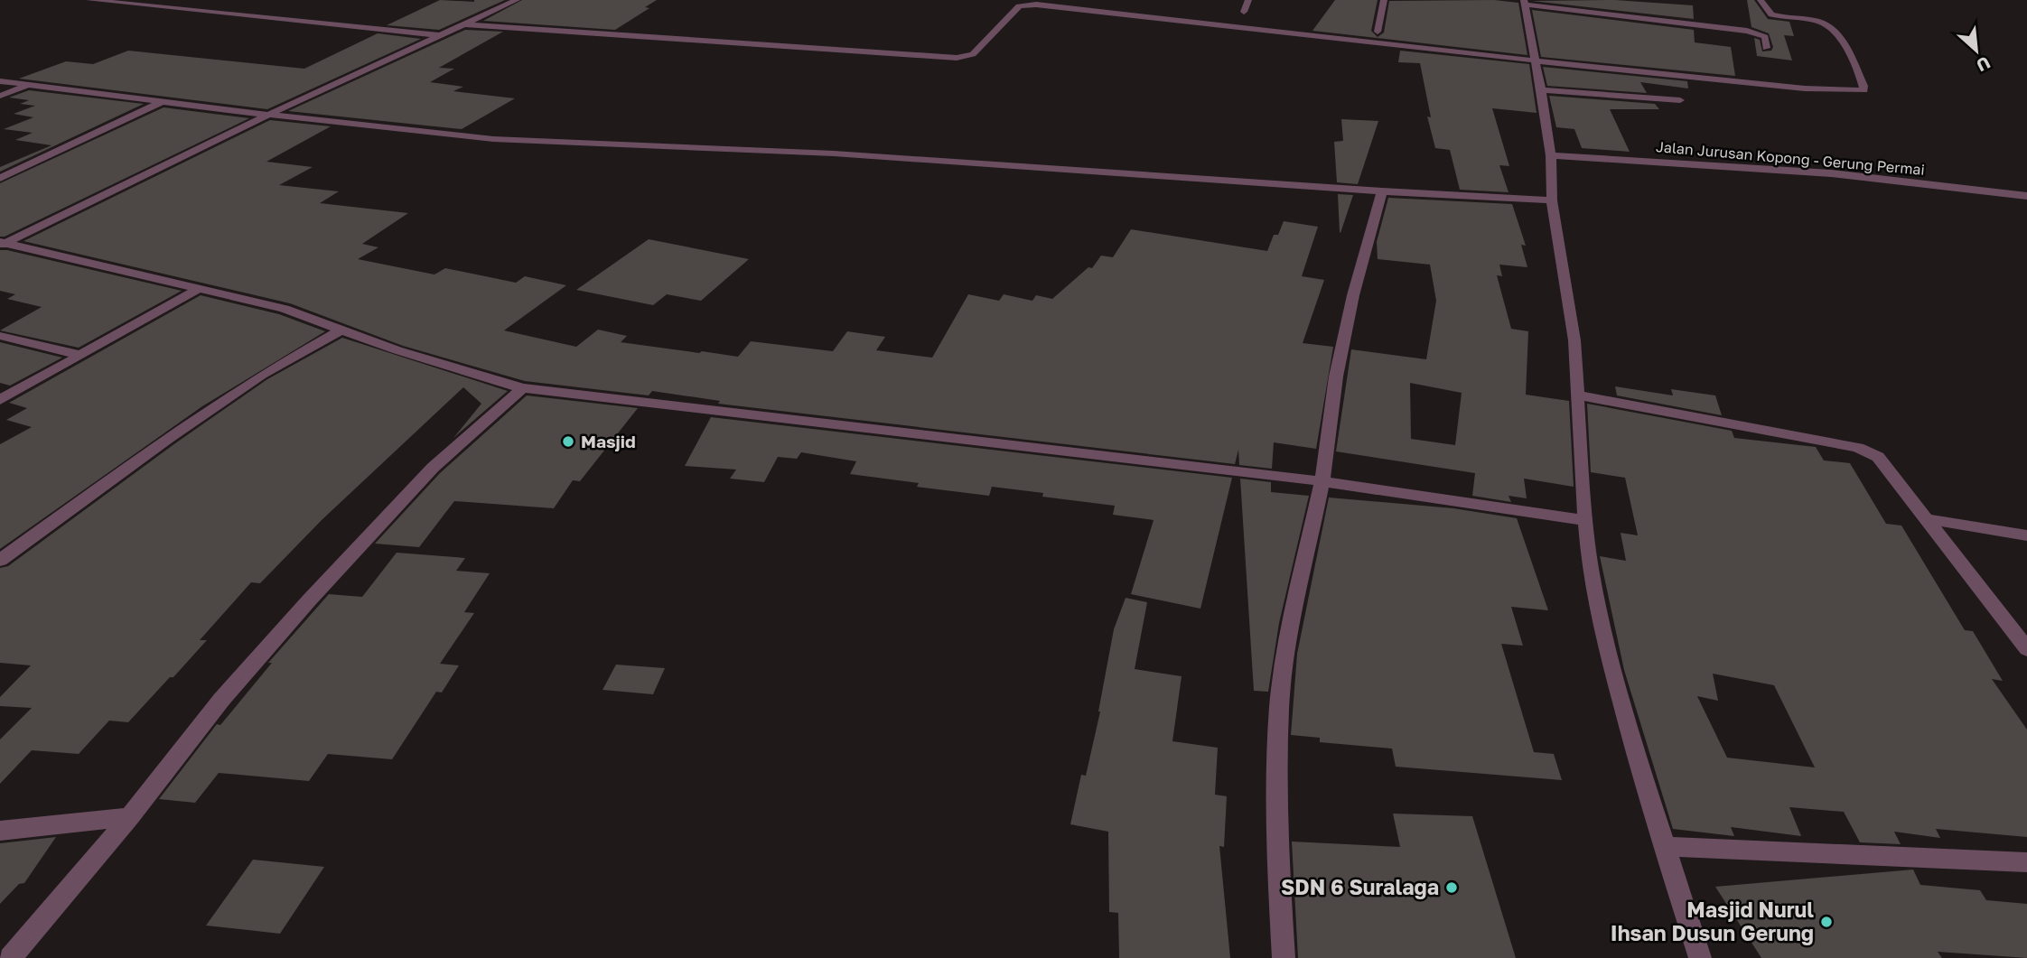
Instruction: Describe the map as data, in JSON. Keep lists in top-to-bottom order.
{
  "streets": {
    "street": ["Jalan Jurusan Kopong - Gerung Permai"]
  },
  "places": ["Masjid", "SDN 6 Suralaga", "Masjid Nurul Ihsan Dusun Gerung"],
  "north": "bottom right"
}
